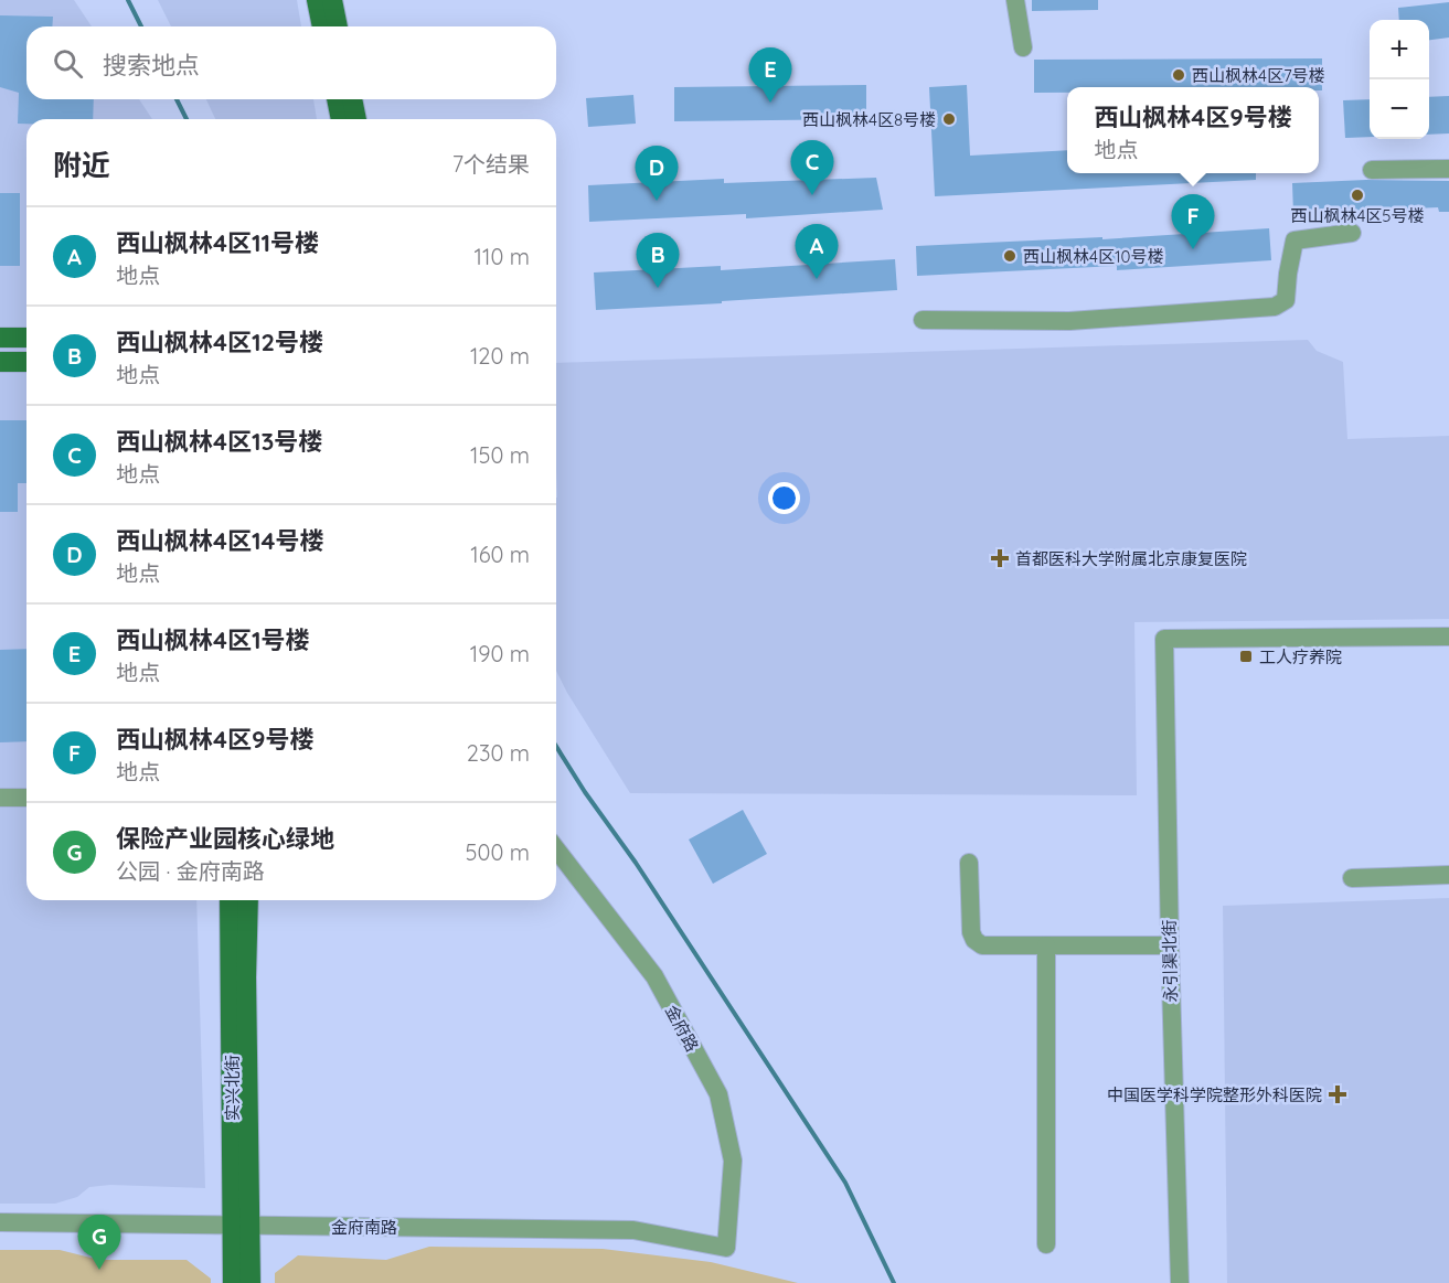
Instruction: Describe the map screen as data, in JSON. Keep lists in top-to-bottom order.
{
  "streets": {
    "main road": ["实兴北街"],
    "street": ["永引渠北街", "金府路", "金府南路"]
  },
  "crossings": [
    ["金府路", "金府南路"],
    ["实兴北街", "金府南路"]
  ],
  "places": {
    "other": [
      "西山枫林4区7号楼",
      "西山枫林4区8号楼",
      "西山枫林4区5号楼",
      "西山枫林4区10号楼"
    ],
    "health": ["首都医科大学附属北京康复医院", "中国医学科学院整形外科医院"],
    "transit": ["工人疗养院"]
  },
  "page": {
    "map_buttons": ["+", "−"],
    "search": "搜索地点",
    "pins": [
      "E",
      "C",
      "D",
      "F",
      "A",
      "B",
      "G"
    ],
    "popup": ["西山枫林4区9号楼", "地点"],
    "heading": ["附近", "7个结果"],
    "list": [
      {
        "mark": "A",
        "name": "西山枫林4区11号楼",
        "note": "地点",
        "value": "110 m"
      },
      {
        "mark": "B",
        "name": "西山枫林4区12号楼",
        "note": "地点",
        "value": "120 m"
      },
      {
        "mark": "C",
        "name": "西山枫林4区13号楼",
        "note": "地点",
        "value": "150 m"
      },
      {
        "mark": "D",
        "name": "西山枫林4区14号楼",
        "note": "地点",
        "value": "160 m"
      },
      {
        "mark": "E",
        "name": "西山枫林4区1号楼",
        "note": "地点",
        "value": "190 m"
      },
      {
        "mark": "F",
        "name": "西山枫林4区9号楼",
        "note": "地点",
        "value": "230 m"
      },
      {
        "mark": "G",
        "name": "保险产业园核心绿地",
        "note": "公园 · 金府南路",
        "value": "500 m"
      }
    ]
  }
}
